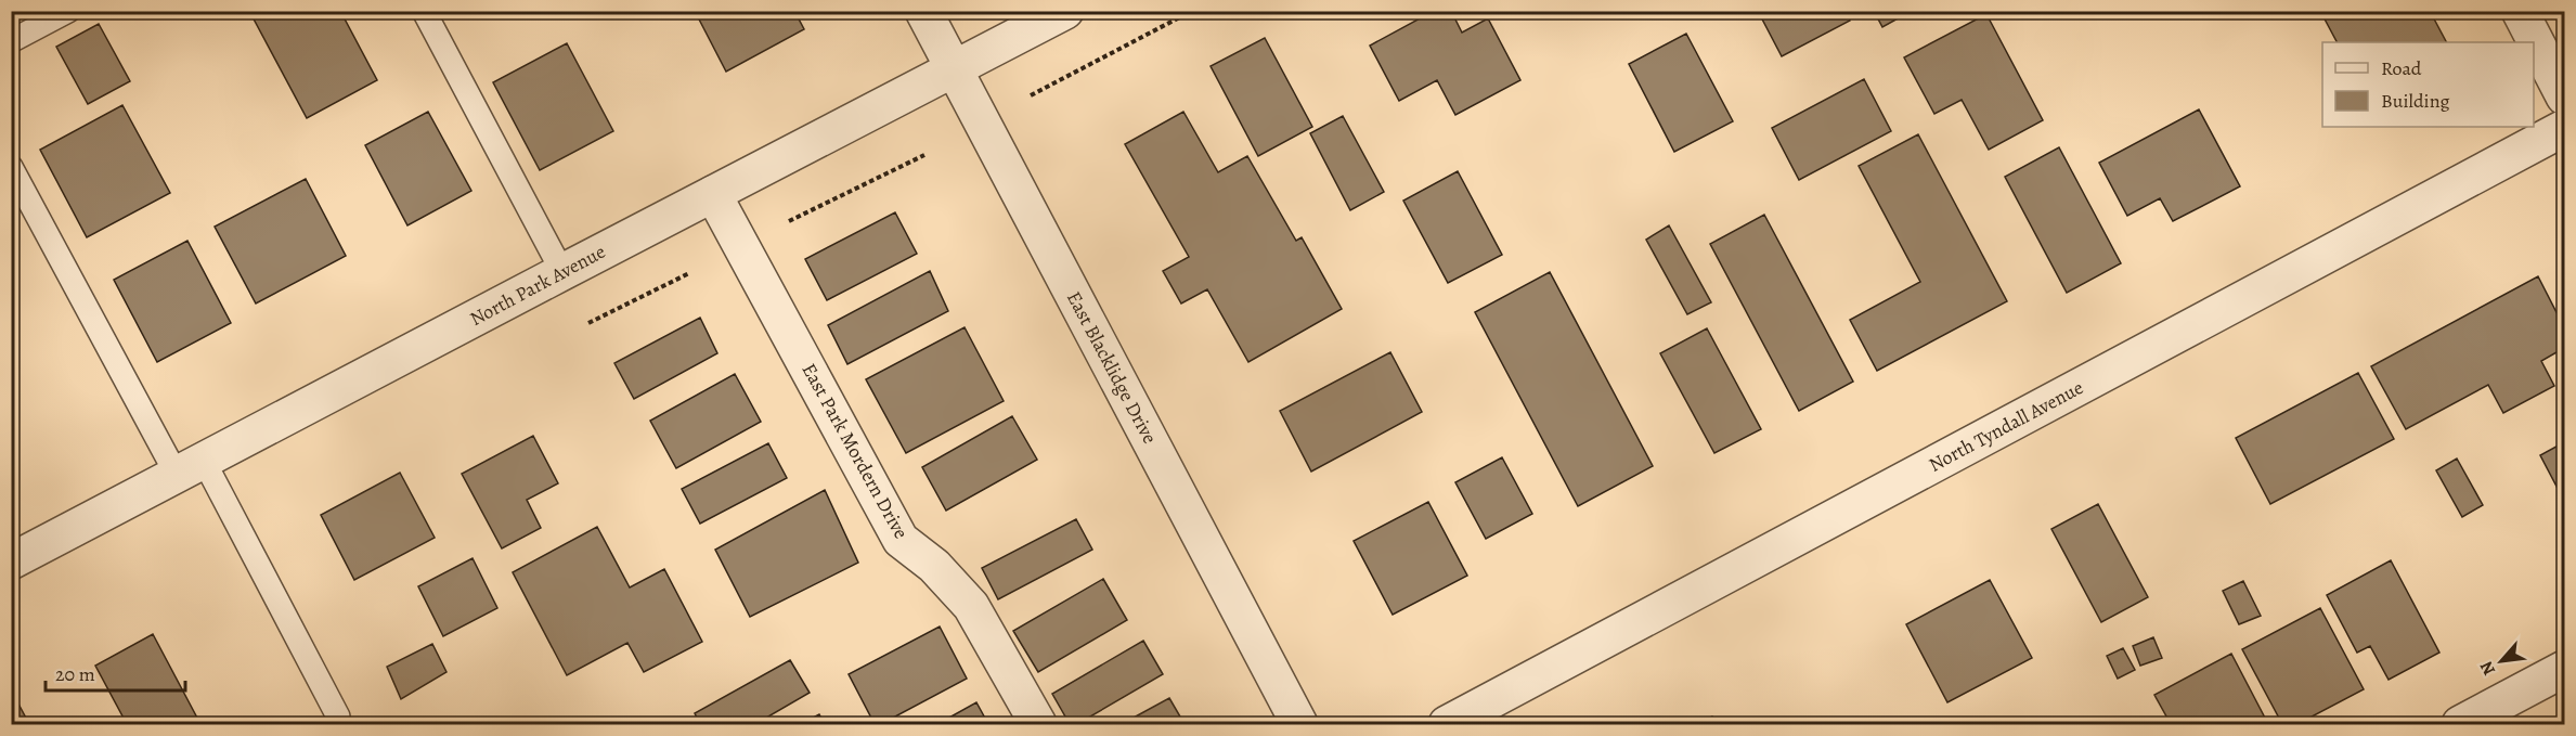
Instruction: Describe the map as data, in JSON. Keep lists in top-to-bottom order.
{
  "streets": {
    "street": [
      "North Park Avenue",
      "East Blacklidge Drive",
      "North Tyndall Avenue",
      "East Park Mordern Drive"
    ]
  },
  "crossings": [
    ["North Park Avenue", "East Blacklidge Drive"],
    ["North Park Avenue", "East Park Mordern Drive"]
  ],
  "legend": ["Road", "Building"],
  "scale_bar": "20 m",
  "north": "bottom left"
}
